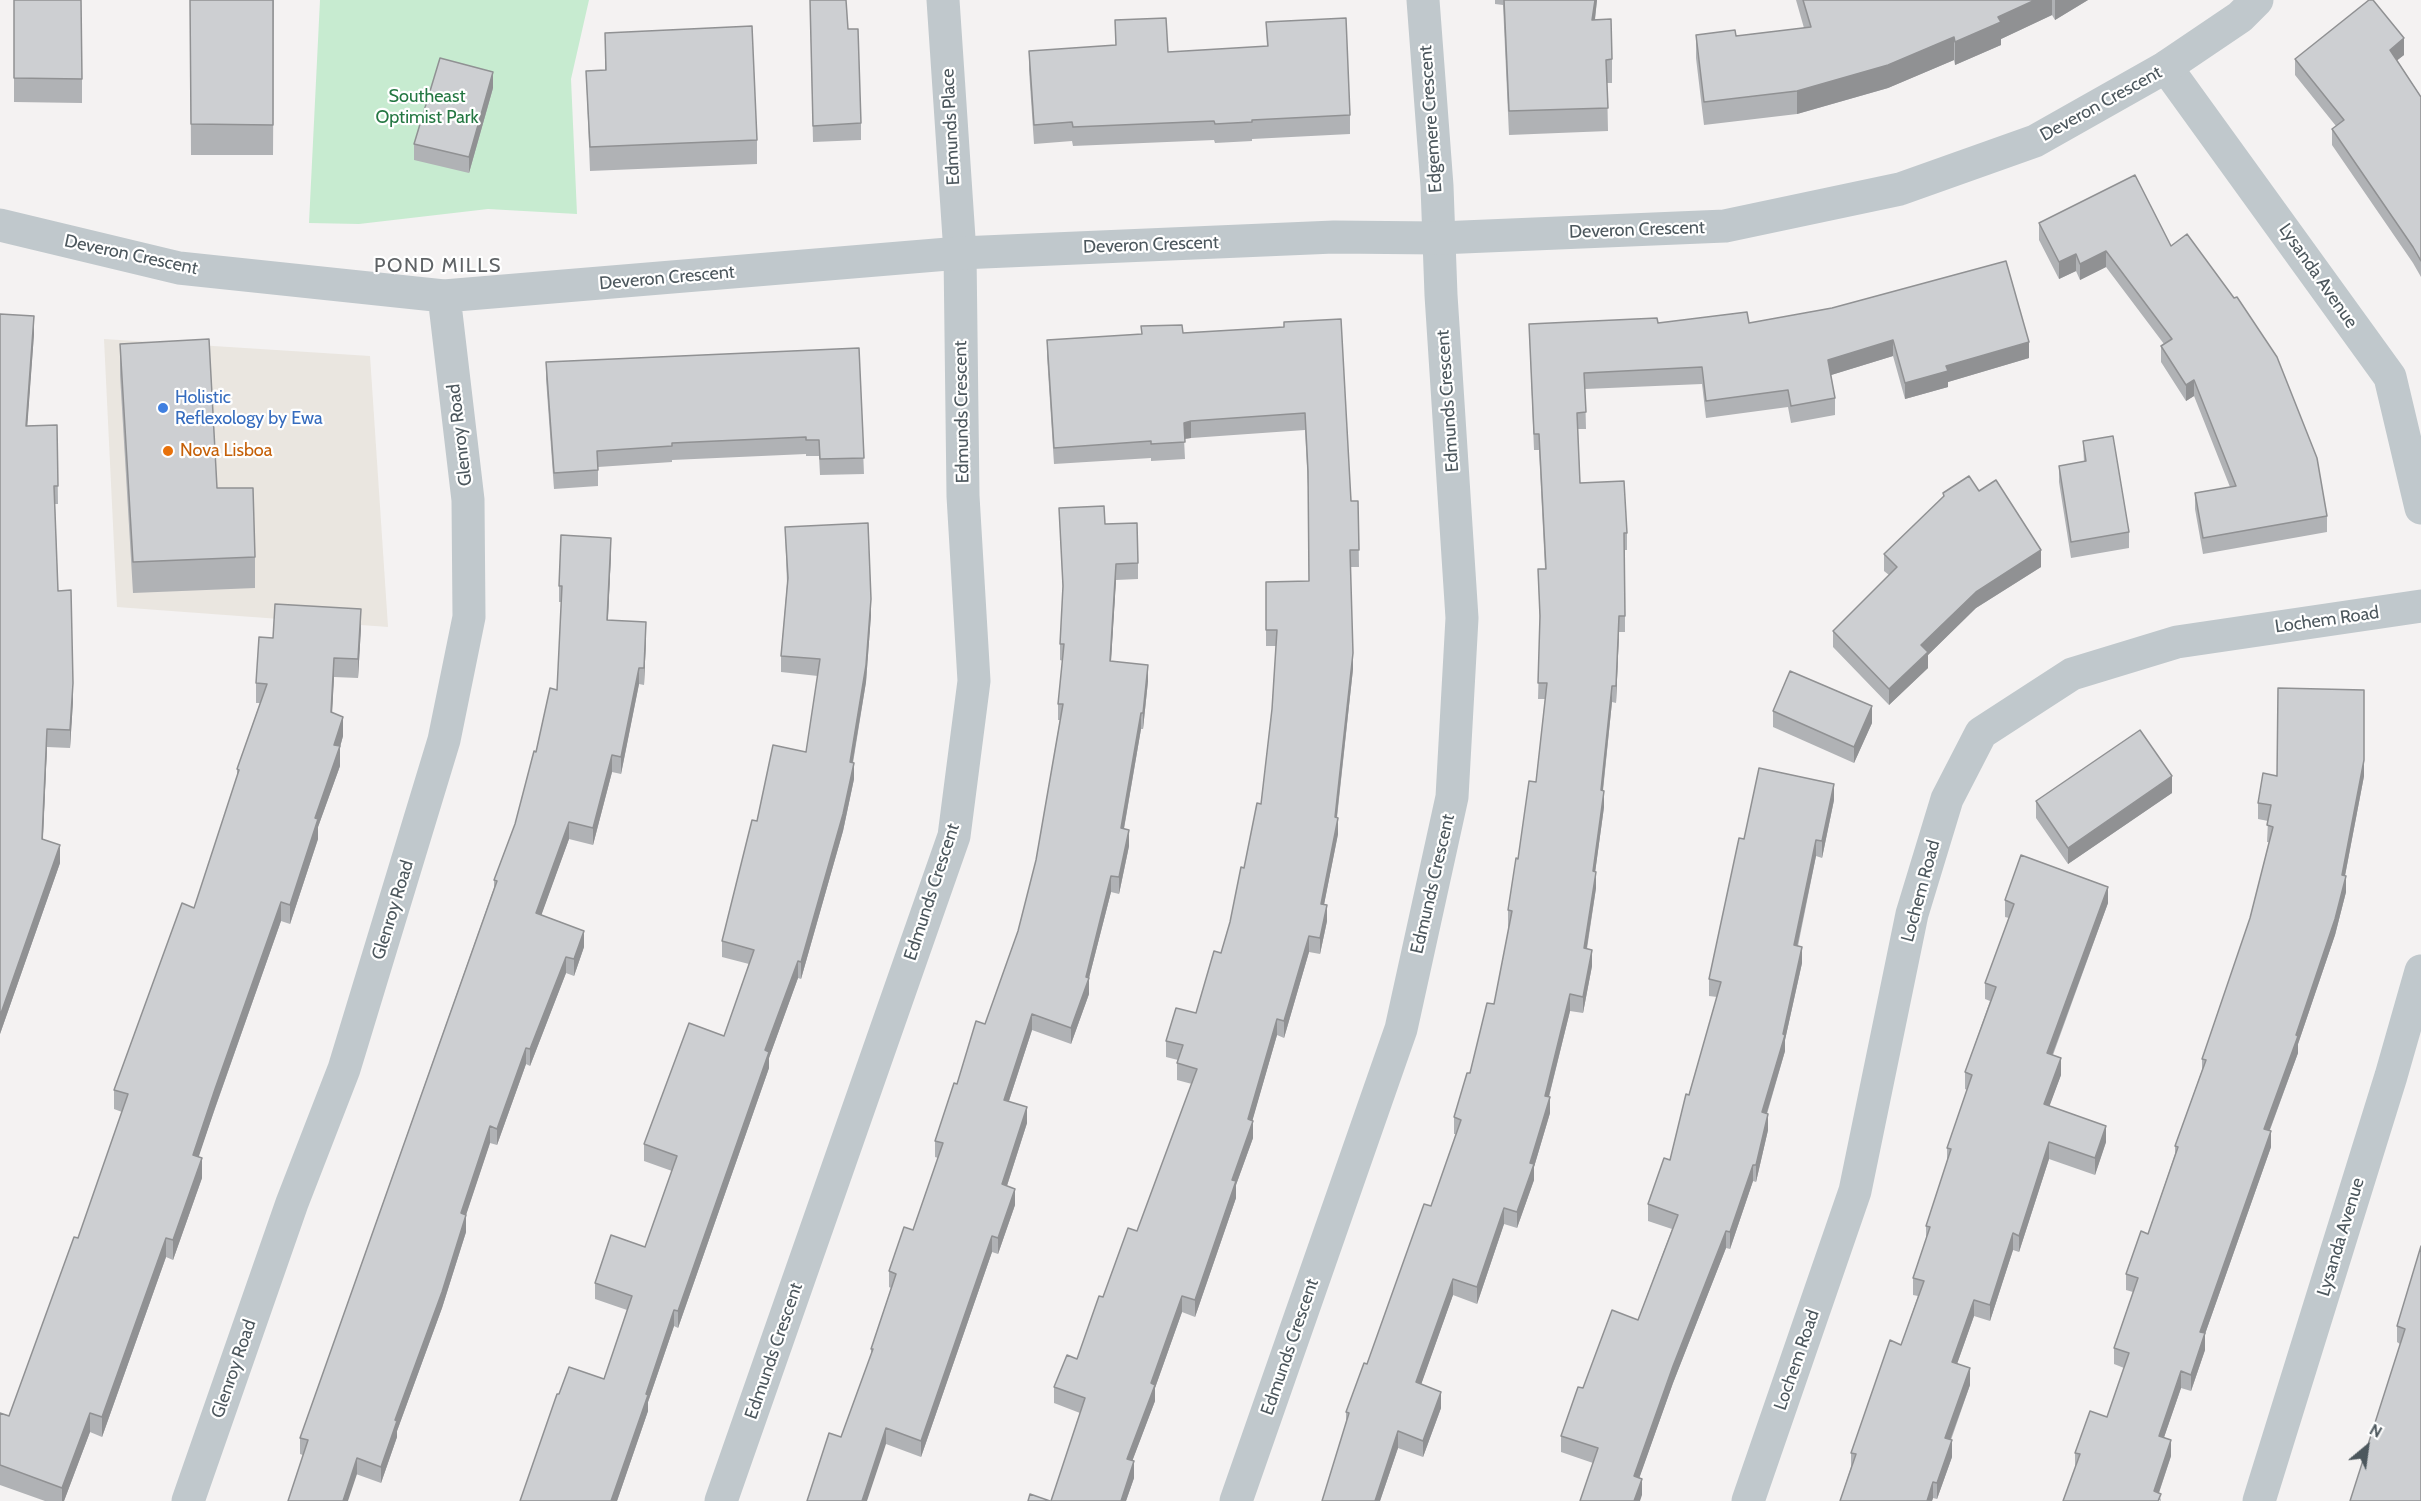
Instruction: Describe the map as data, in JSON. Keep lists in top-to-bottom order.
{
  "streets": {
    "street": [
      "Deveron Crescent",
      "Edgemere Crescent",
      "Edmunds Place",
      "Lysanda Avenue",
      "Edmunds Crescent",
      "Glenroy Road",
      "Lochem Road"
    ]
  },
  "crossings": [
    ["Deveron Crescent", "Edgemere Crescent"],
    ["Deveron Crescent", "Edmunds Place"],
    ["Deveron Crescent", "Lysanda Avenue"],
    ["Deveron Crescent", "Edmunds Crescent"],
    ["Deveron Crescent", "Glenroy Road"],
    ["Edgemere Crescent", "Edmunds Crescent"],
    ["Edmunds Place", "Edmunds Crescent"]
  ],
  "districts": ["POND MILLS"],
  "parks": ["Southeast Optimist Park"],
  "places": ["Holistic Reflexology by Ewa", "Nova Lisboa"],
  "north": "top right"
}
